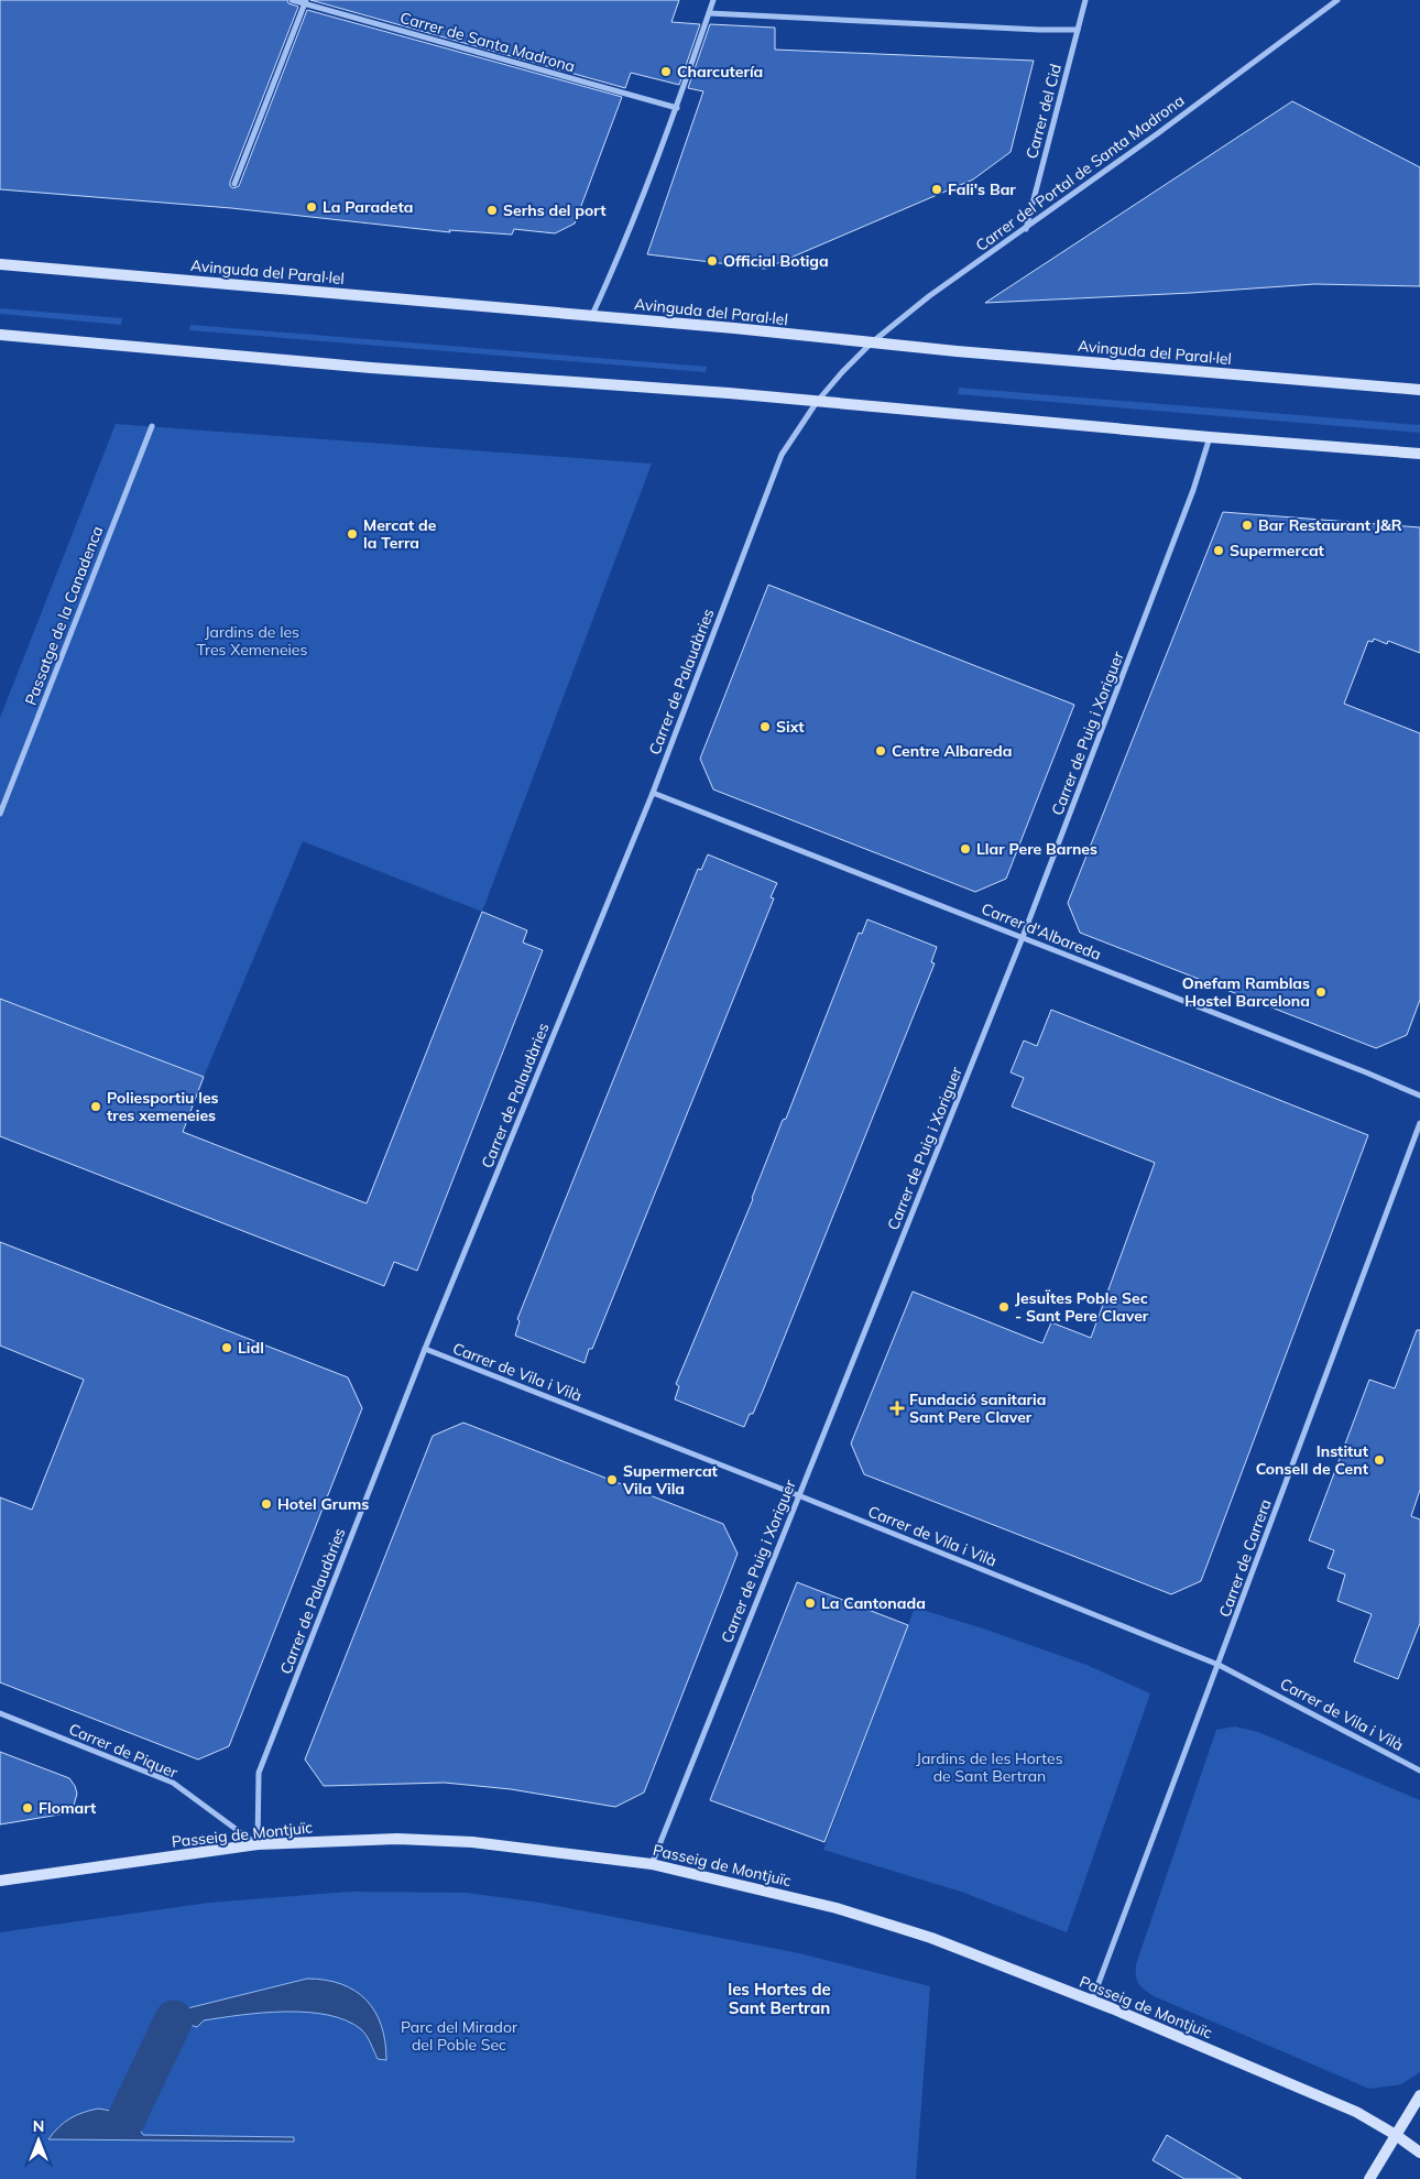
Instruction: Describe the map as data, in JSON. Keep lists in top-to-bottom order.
{
  "streets": {
    "main road": ["Avinguda del Paral·lel", "Passeig de Montjuïc"],
    "street": [
      "Carrer de Santa Madrona",
      "Carrer del Cid",
      "Carrer del Portal de Santa Madrona",
      "Passatge de la Canadenca",
      "Carrer de Palaudàries",
      "Carrer de Puig i Xoriguer",
      "Carrer d'Albareda",
      "Carrer de Vila i Vilà",
      "Carrer de Carrera",
      "Carrer de Piquer"
    ]
  },
  "crossings": [
    ["Carrer del Cid", "Carrer del Portal de Santa Madrona"],
    ["Carrer del Portal de Santa Madrona", "Avinguda del Paral·lel"],
    ["Carrer del Portal de Santa Madrona", "Carrer de Palaudàries"],
    ["Carrer de Palaudàries", "Carrer d'Albareda"],
    ["Carrer de Palaudàries", "Carrer de Vila i Vilà"],
    ["Carrer de Palaudàries", "Carrer de Piquer"],
    ["Carrer de Palaudàries", "Passeig de Montjuïc"],
    ["Carrer de Puig i Xoriguer", "Carrer d'Albareda"],
    ["Carrer de Puig i Xoriguer", "Carrer de Vila i Vilà"],
    ["Carrer de Puig i Xoriguer", "Passeig de Montjuïc"],
    ["Carrer de Vila i Vilà", "Carrer de Carrera"],
    ["Carrer de Carrera", "Passeig de Montjuïc"],
    ["Carrer de Piquer", "Passeig de Montjuïc"]
  ],
  "districts": ["les Hortes de Sant Bertran"],
  "parks": ["Jardins de les Tres Xemeneies", "Jardins de les Hortes de Sant Bertran", "Parc del Mirador del Poble Sec"],
  "places": {
    "other": [
      "Charcutería",
      "Fali's Bar",
      "La Paradeta",
      "Serhs del port",
      "Official Botiga",
      "Bar Restaurant J&R",
      "Mercat de la Terra",
      "Supermercat",
      "Sixt",
      "Centre Albareda",
      "Llar Pere Barnes",
      "Onefam Ramblas Hostel Barcelona",
      "Poliesportiu les tres xemeneies",
      "JesuÏtes Poble Sec - Sant Pere Claver",
      "Lidl",
      "Institut Consell de Cent",
      "Supermercat Vila Vila",
      "Hotel Grums",
      "La Cantonada",
      "Flomart"
    ],
    "health": ["Fundació sanitaria Sant Pere Claver"]
  },
  "north": "top"
}
